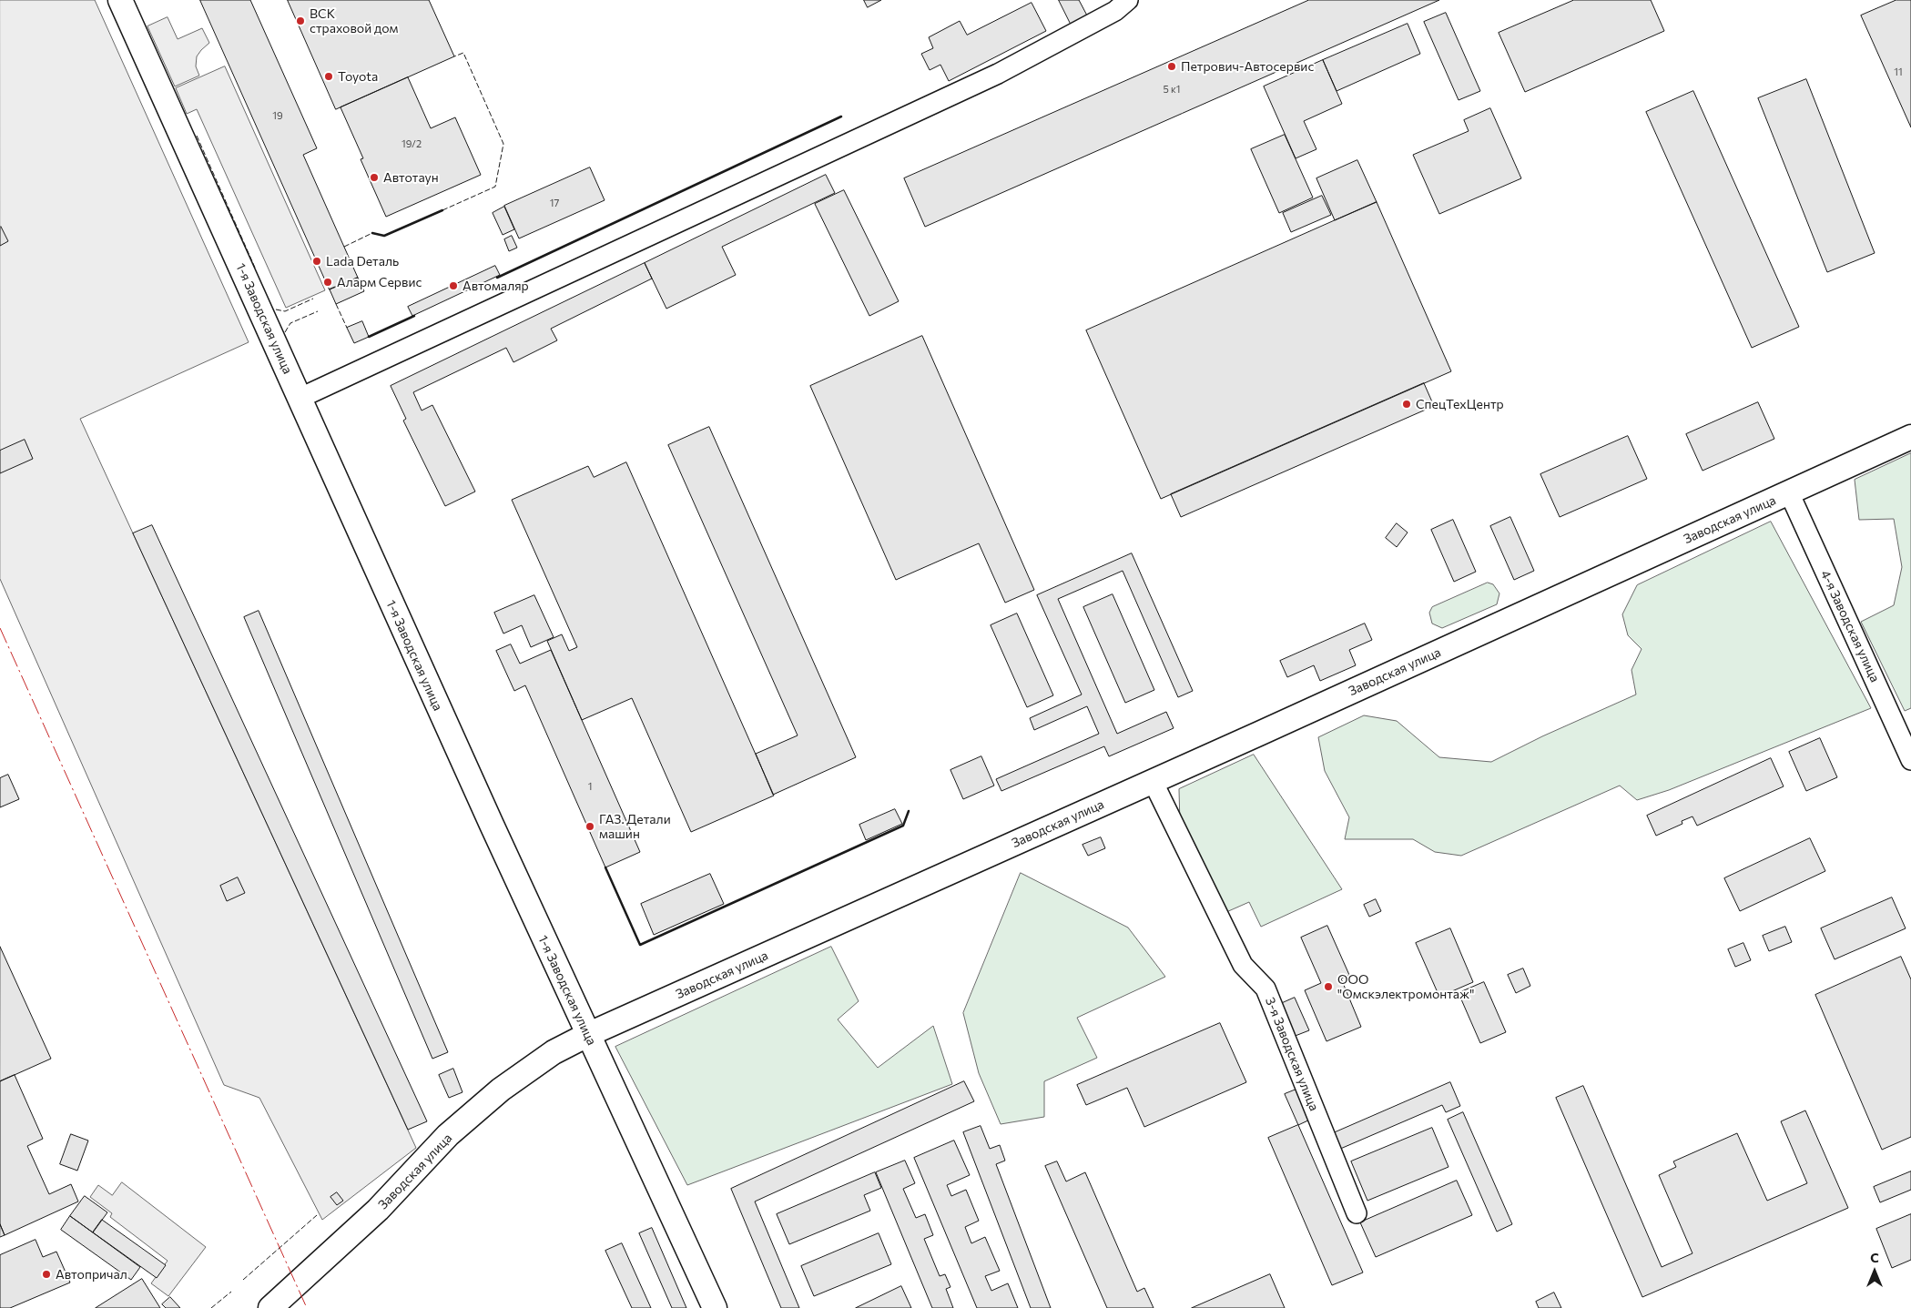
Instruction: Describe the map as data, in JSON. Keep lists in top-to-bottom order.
{
  "streets": {
    "main road": ["1-я Заводская улица", "Заводская улица"],
    "street": ["4-я Заводская улица", "3-я Заводская улица"]
  },
  "crossings": [
    ["1-я Заводская улица", "Заводская улица"],
    ["Заводская улица", "4-я Заводская улица"],
    ["Заводская улица", "3-я Заводская улица"]
  ],
  "places": [
    "ВСК страховой дом",
    "Петрович-Автосервис",
    "Toyota",
    "Автотаун",
    "Lada Dеталь",
    "Аларм Сервис",
    "Автомаляр",
    "СпецТехЦентр",
    "ГАЗ. Детали машин",
    "ООО \"Омскэлектромонтаж\"",
    "Автопричал"
  ],
  "house_numbers": [
    "11",
    "5 к1",
    "19",
    "19/2",
    "17",
    "1"
  ],
  "north": "top"
}
